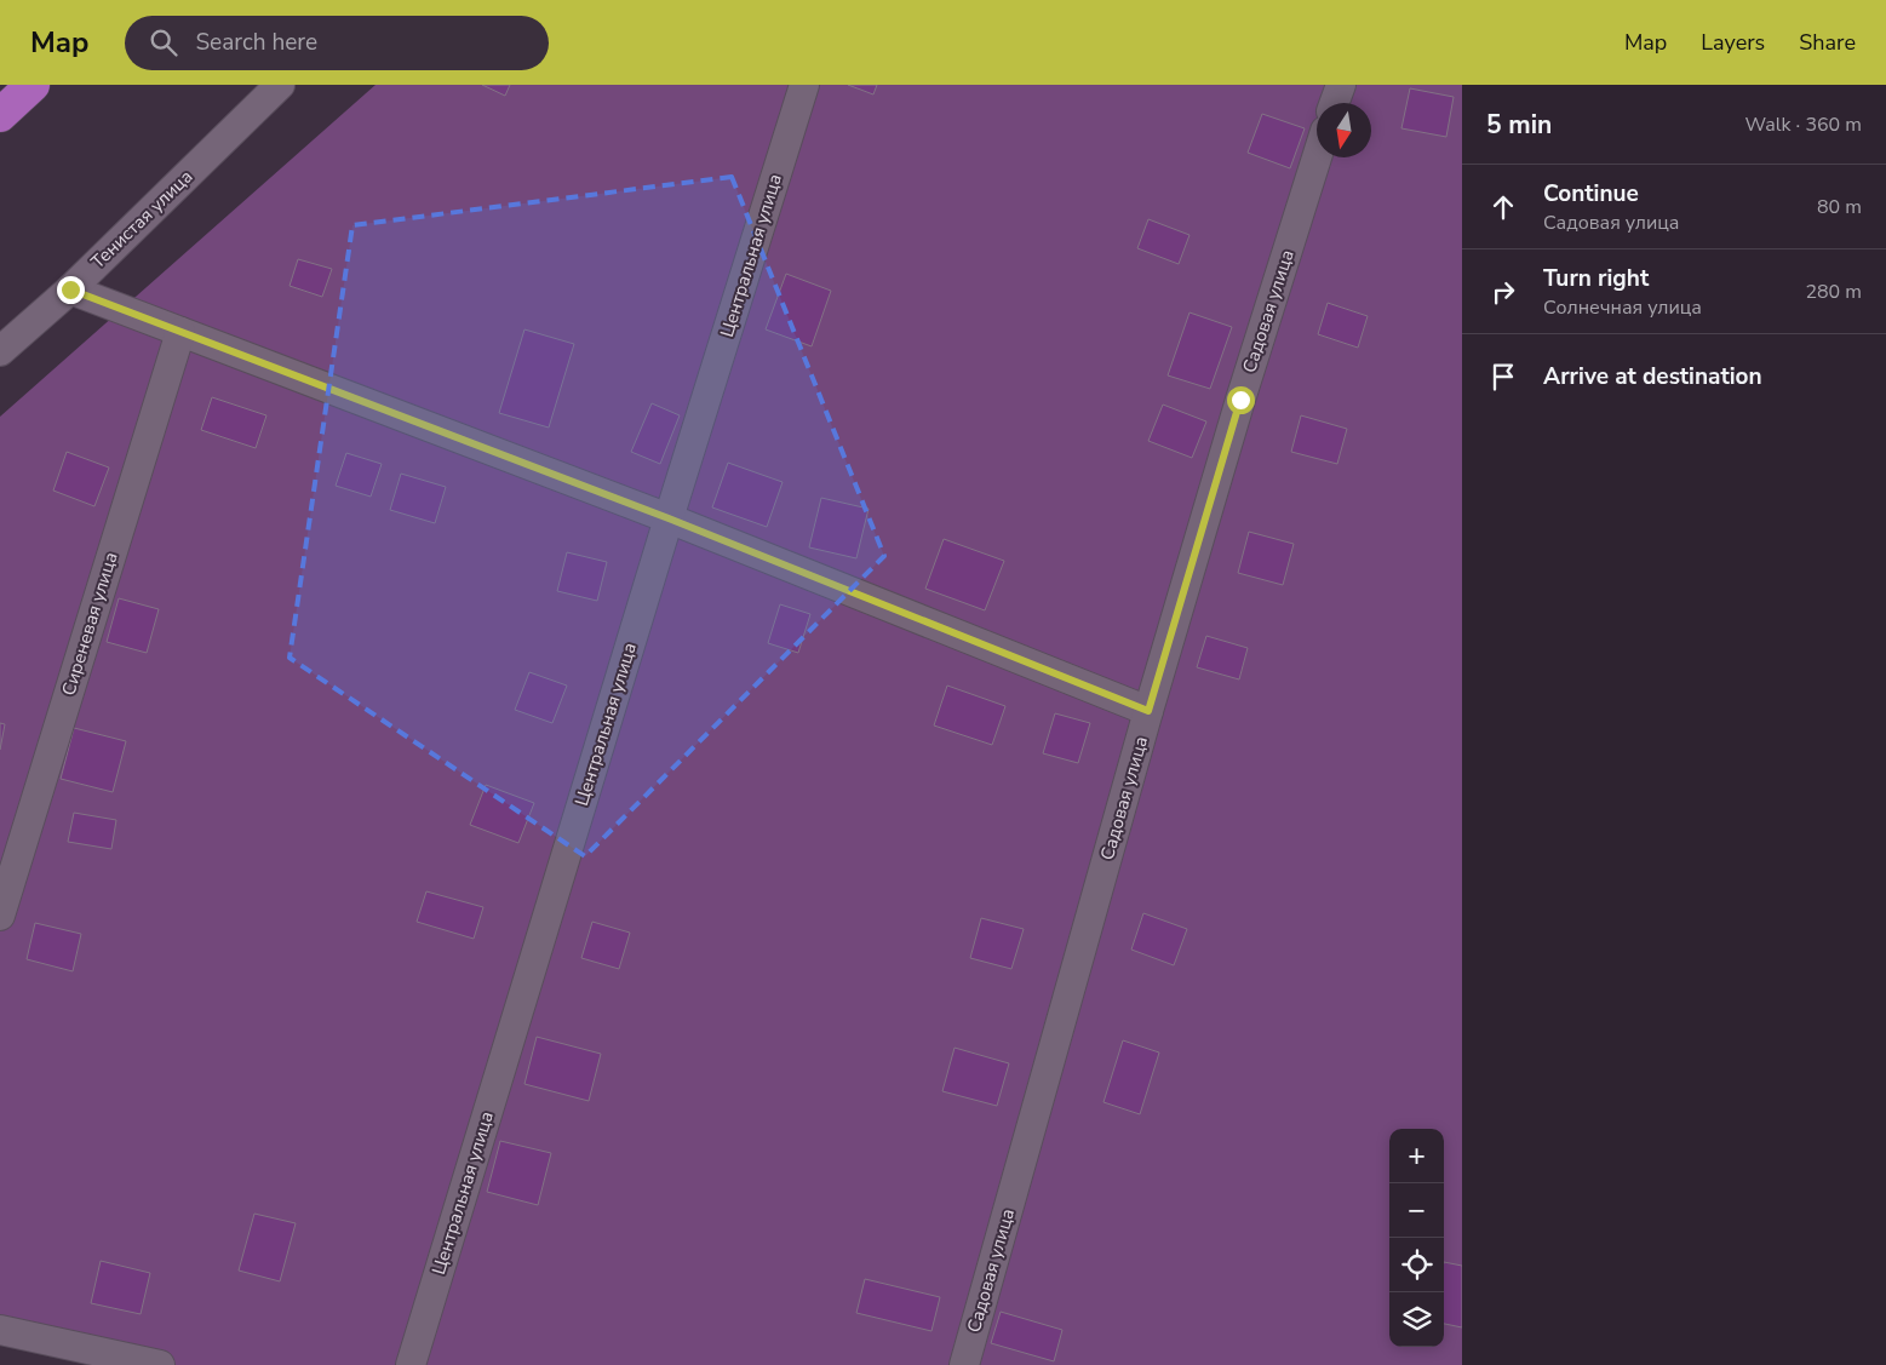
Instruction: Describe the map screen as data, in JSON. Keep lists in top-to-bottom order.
{
  "streets": {
    "street": [
      "Тенистая улица",
      "Центральная улица",
      "Садовая улица",
      "Сиреневая улица"
    ]
  },
  "north": "bottom",
  "page": {
    "header": "Map",
    "search": "Search here",
    "nav": ["Map", "Layers", "Share"],
    "heading": ["5 min", "Walk · 360 m"],
    "list": [
      ["Continue", "Садовая улица", "80 m"],
      ["Turn right", "Солнечная улица", "280 m"],
      "Arrive at destination"
    ],
    "map_buttons": ["+", "−"]
  }
}
